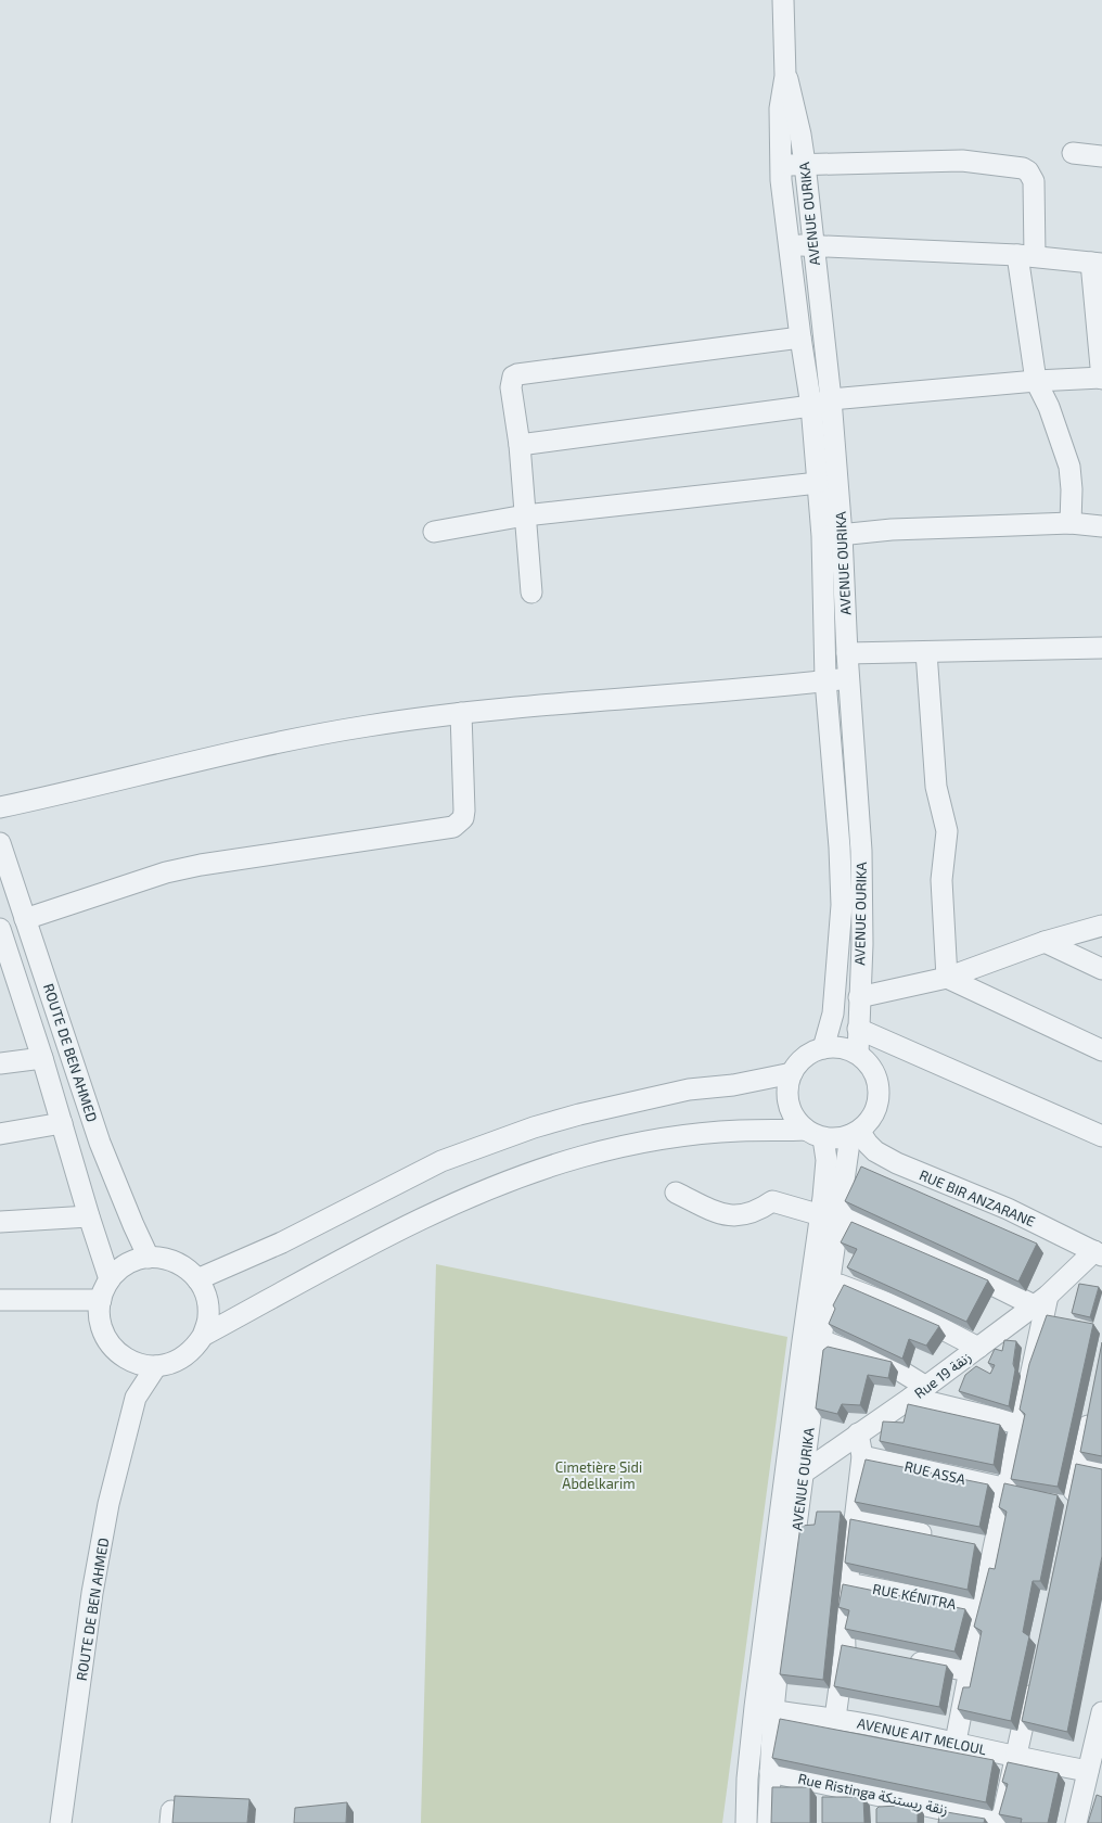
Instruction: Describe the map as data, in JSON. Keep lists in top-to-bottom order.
{
  "streets": {
    "street": [
      "AVENUE OURIKA",
      "ROUTE DE BEN AHMED",
      "RUE BIR ANZARANE",
      "Rue 19 زنقة",
      "RUE ASSA",
      "RUE KÉNITRA",
      "AVENUE AIT MELOUL",
      "Rue Ristinga زنقة ريستنكة"
    ]
  },
  "crossings": [
    ["AVENUE OURIKA", "RUE BIR ANZARANE"],
    ["AVENUE OURIKA", "Rue 19 زنقة"],
    ["AVENUE OURIKA", "AVENUE AIT MELOUL"],
    ["AVENUE OURIKA", "Rue Ristinga زنقة ريستنكة"],
    ["RUE BIR ANZARANE", "Rue 19 زنقة"]
  ],
  "parks": ["Cimetière Sidi Abdelkarim"]
}
